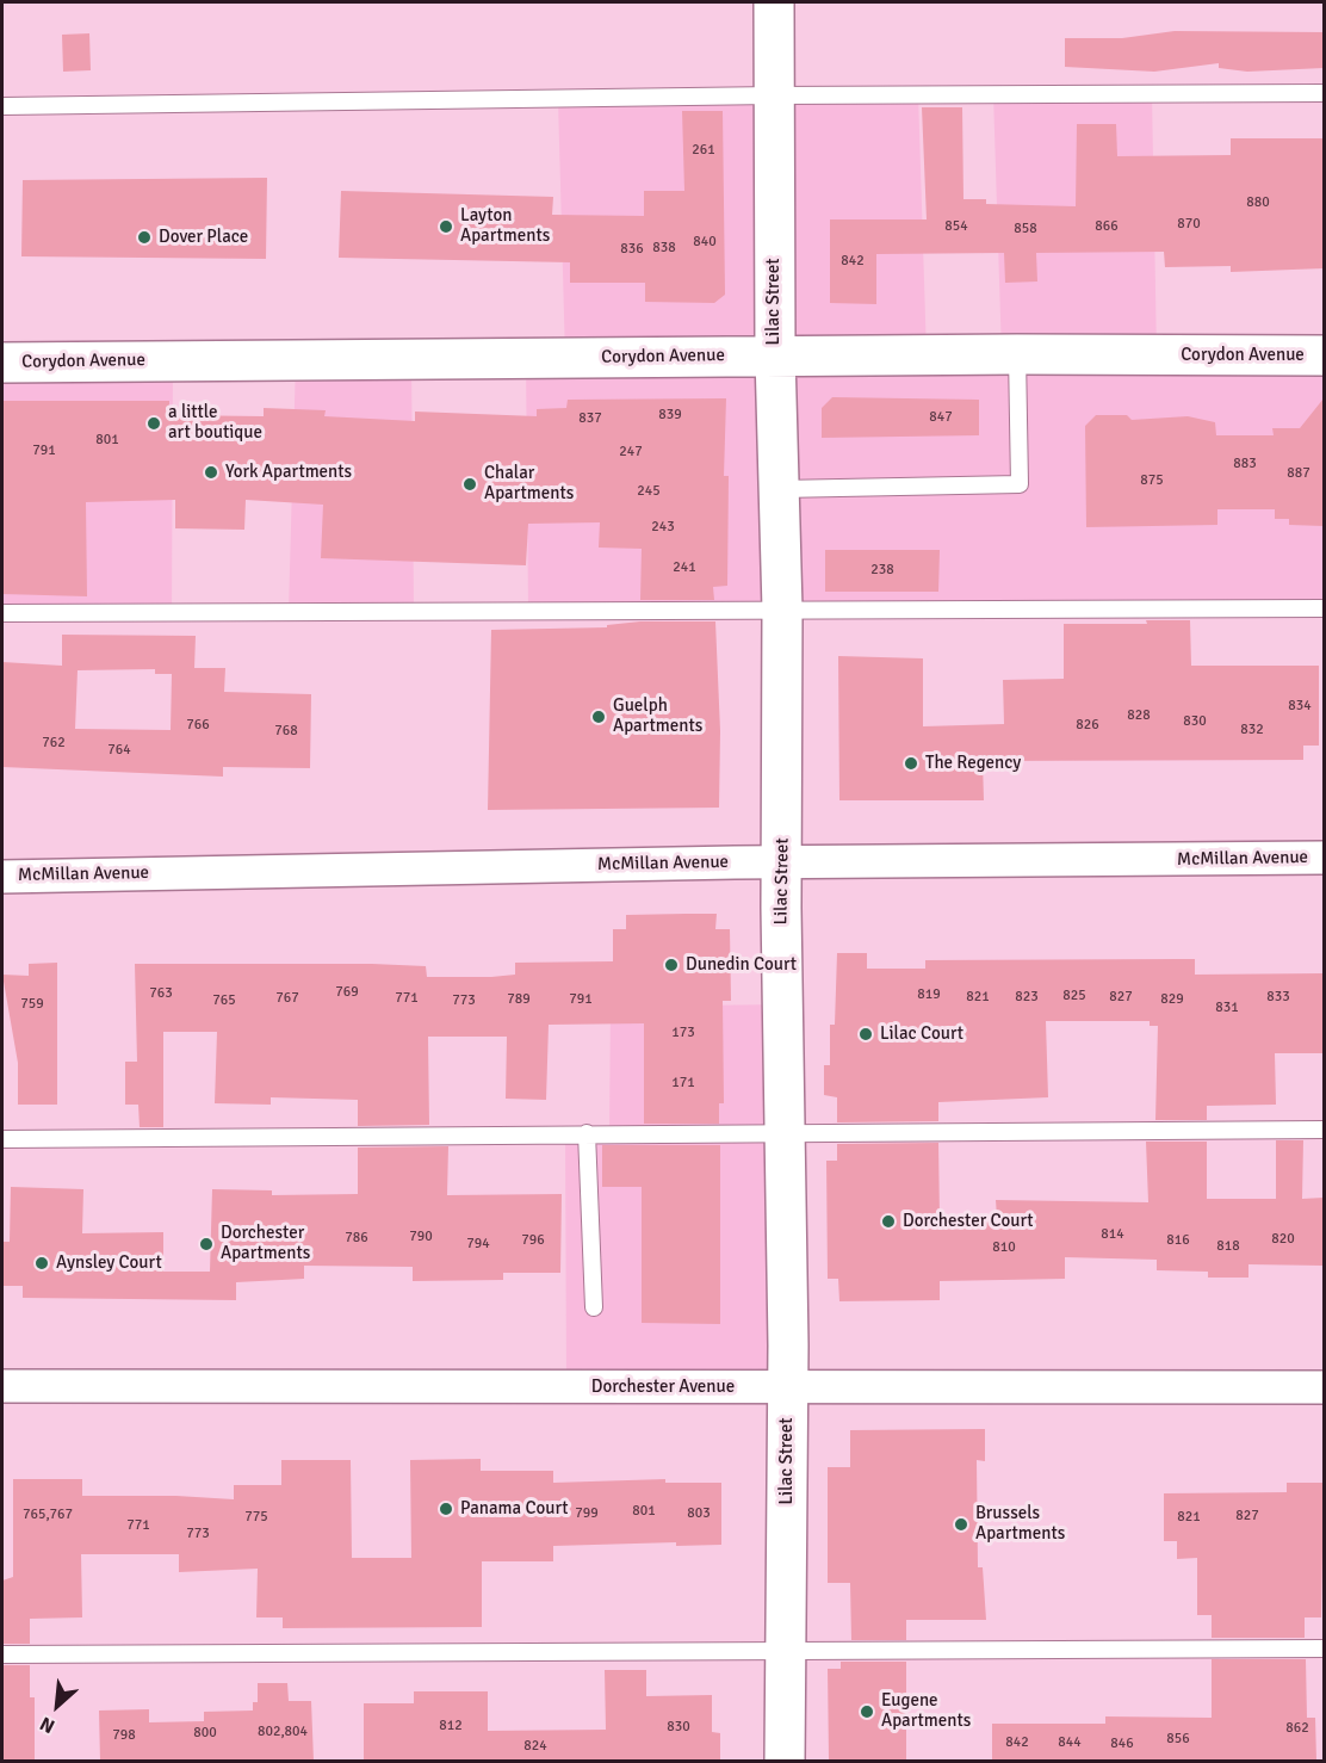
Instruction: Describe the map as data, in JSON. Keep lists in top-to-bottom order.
{
  "streets": {
    "street": [
      "Lilac Street",
      "Corydon Avenue",
      "McMillan Avenue",
      "Dorchester Avenue"
    ]
  },
  "crossings": [
    ["Lilac Street", "Corydon Avenue"],
    ["Lilac Street", "McMillan Avenue"],
    ["Lilac Street", "Dorchester Avenue"]
  ],
  "places": [
    "Layton Apartments",
    "Dover Place",
    "a little art boutique",
    "York Apartments",
    "Chalar Apartments",
    "Guelph Apartments",
    "The Regency",
    "Dunedin Court",
    "Lilac Court",
    "Dorchester Court",
    "Dorchester Apartments",
    "Aynsley Court",
    "Panama Court",
    "Brussels Apartments",
    "Eugene Apartments"
  ],
  "house_numbers": [
    "261",
    "880",
    "870",
    "854",
    "866",
    "858",
    "840",
    "838",
    "836",
    "842",
    "839",
    "847",
    "837",
    "801",
    "791",
    "247",
    "883",
    "887",
    "875",
    "245",
    "243",
    "241",
    "238",
    "834",
    "828",
    "830",
    "766",
    "826",
    "832",
    "768",
    "762",
    "764",
    "769",
    "763",
    "819",
    "825",
    "821",
    "823",
    "827",
    "833",
    "767",
    "771",
    "789",
    "791",
    "829",
    "765",
    "773",
    "759",
    "831",
    "173",
    "171",
    "814",
    "790",
    "786",
    "820",
    "796",
    "816",
    "794",
    "818",
    "810",
    "801",
    "799",
    "803",
    "765,767",
    "827",
    "775",
    "821",
    "771",
    "773",
    "812",
    "830",
    "862",
    "802,804",
    "800",
    "798",
    "856",
    "842",
    "844",
    "846",
    "824"
  ],
  "north": "bottom left"
}
